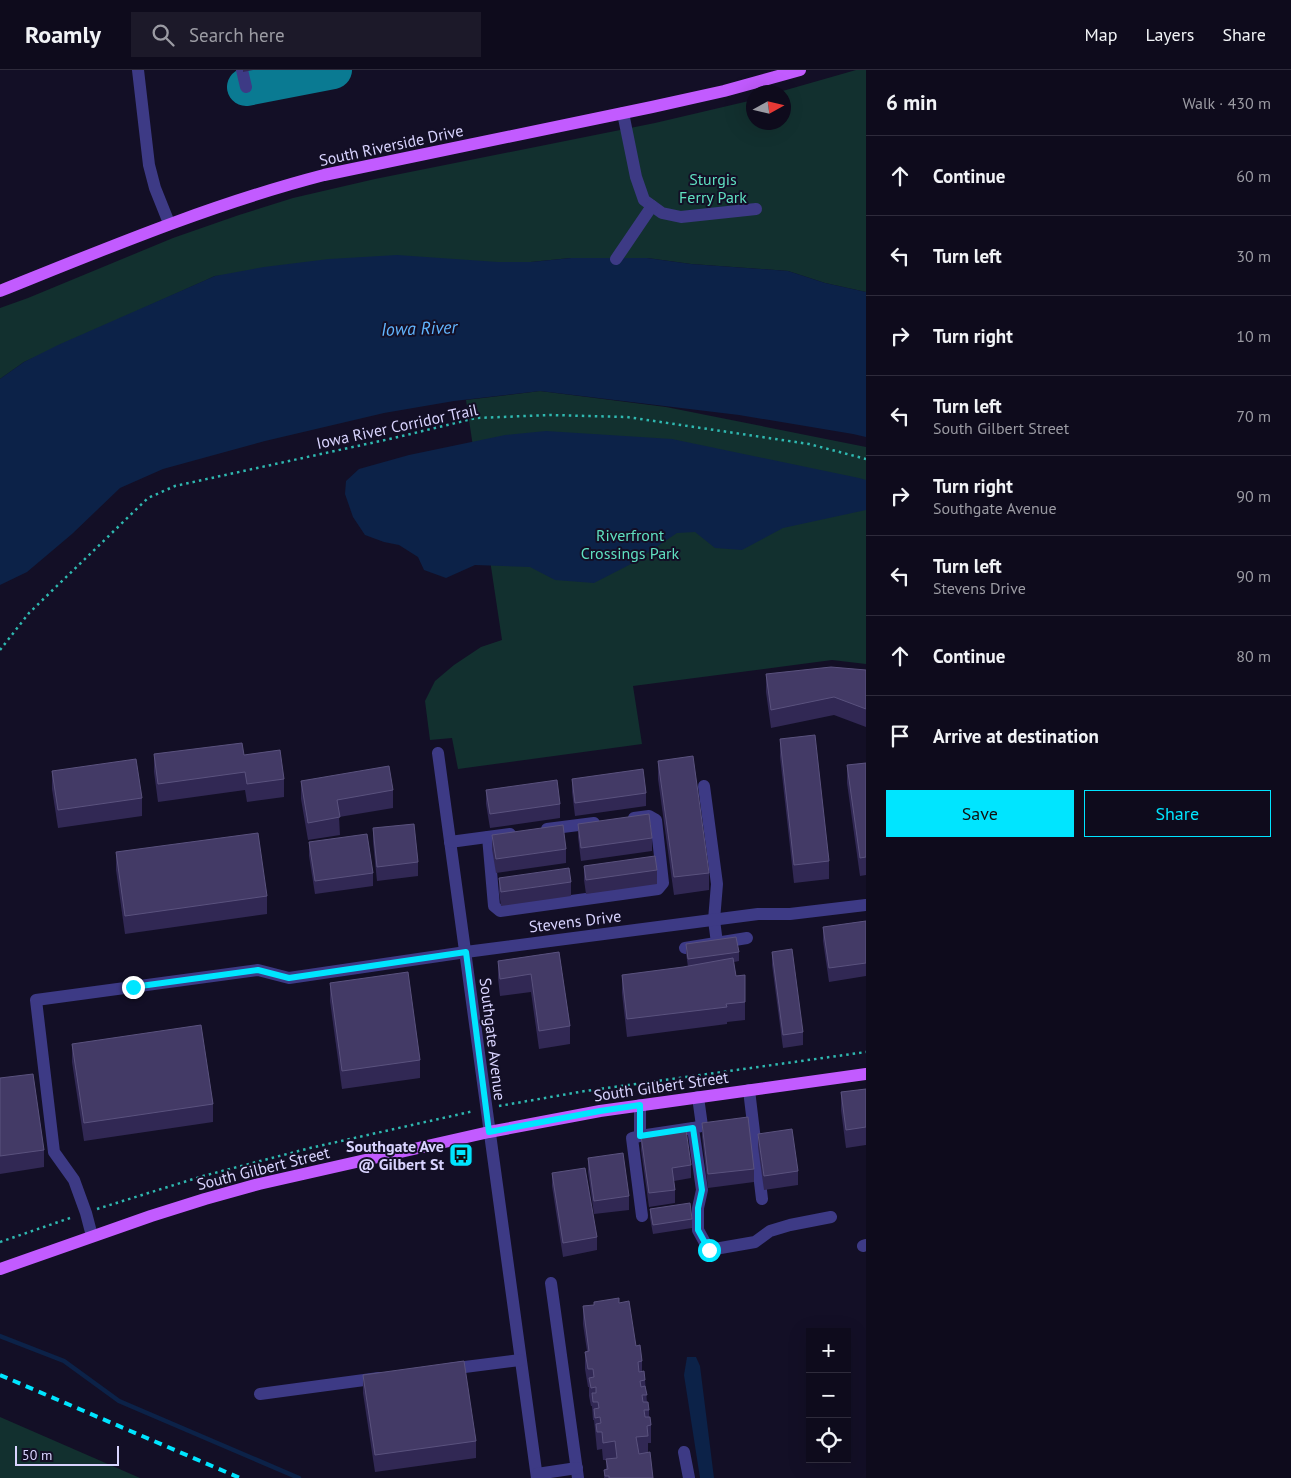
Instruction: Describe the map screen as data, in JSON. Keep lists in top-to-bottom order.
{
  "streets": {
    "main road": ["South Riverside Drive", "South Gilbert Street"],
    "street": ["Stevens Drive", "Southgate Avenue"],
    "path": ["Iowa River Corridor Trail"]
  },
  "crossings": [
    ["Stevens Drive", "Southgate Avenue"],
    ["Southgate Avenue", "South Gilbert Street"]
  ],
  "water": ["Iowa River"],
  "parks": ["Sturgis Ferry Park", "Riverfront Crossings Park"],
  "places": {
    "bus stop": ["Southgate Ave @ Gilbert St"]
  },
  "scale_bar": "50 m",
  "north": "right",
  "page": {
    "header": "Roamly",
    "search": "Search here",
    "nav": ["Map", "Layers", "Share"],
    "heading": ["6 min", "Walk · 430 m"],
    "list": [
      ["Continue", "60 m"],
      ["Turn left", "30 m"],
      ["Turn right", "10 m"],
      ["Turn left", "South Gilbert Street", "70 m"],
      ["Turn right", "Southgate Avenue", "90 m"],
      ["Turn left", "Stevens Drive", "90 m"],
      ["Continue", "80 m"],
      "Arrive at destination"
    ],
    "buttons": ["Save", "Share"],
    "map_buttons": ["+", "−"],
    "scale": "50 m"
  }
}
